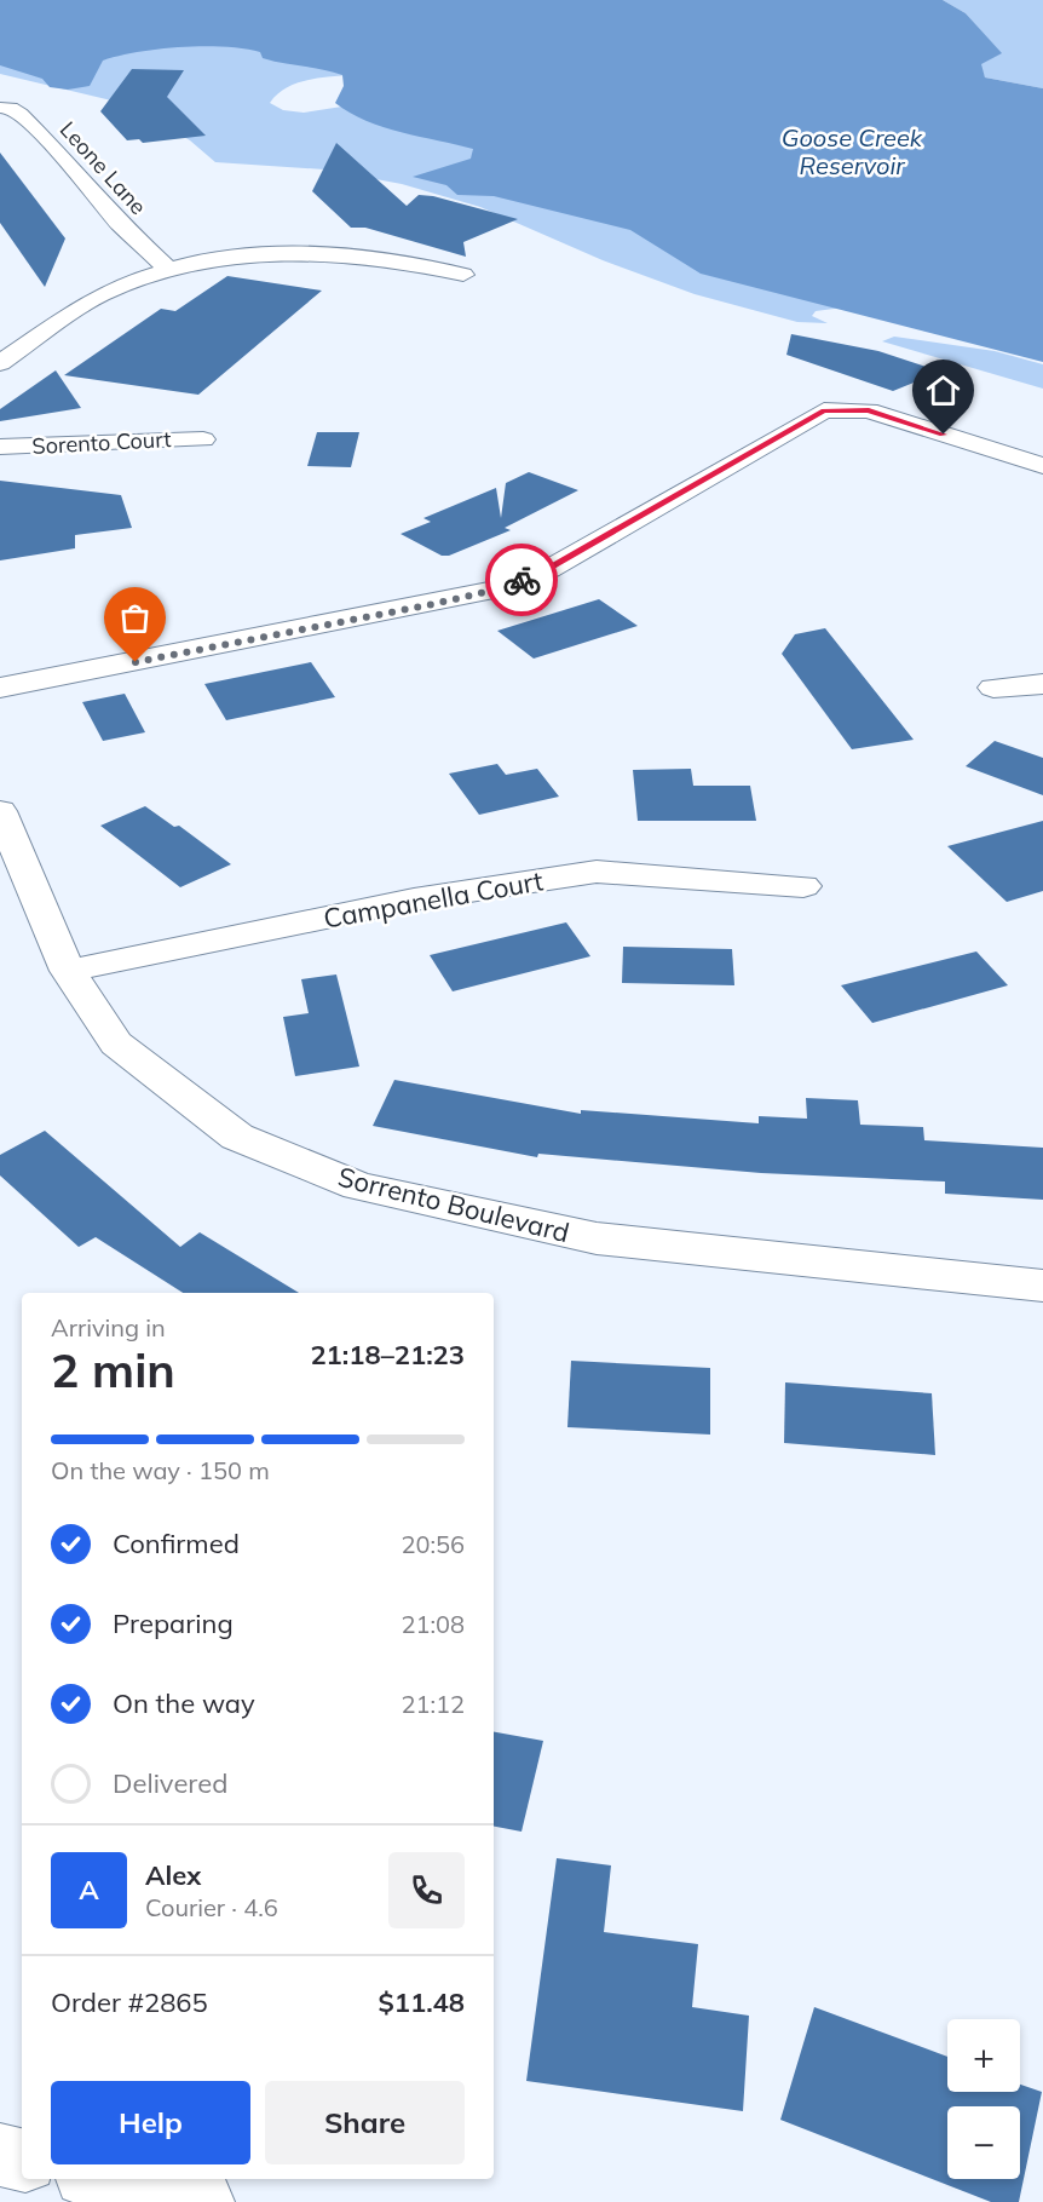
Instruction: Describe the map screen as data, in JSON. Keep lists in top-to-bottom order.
{
  "streets": {
    "street": [
      "Leone Lane",
      "Sorento Court",
      "Campanella Court",
      "Sorrento Boulevard"
    ]
  },
  "crossings": [
    ["Campanella Court", "Sorrento Boulevard"]
  ],
  "water": ["Goose Creek Reservoir"],
  "page": {
    "heading": ["2 min", "Arriving in", "21:18–21:23"],
    "panel": [
      "Alex",
      "Courier · 4.6",
      "Order #2865",
      "$11.48"
    ],
    "bar": "On the way · 150 m",
    "list": [
      ["Confirmed", "20:56"],
      ["Preparing", "21:08"],
      ["On the way", "21:12"],
      "Delivered"
    ],
    "round": "A",
    "map_buttons": ["+", "−"],
    "buttons": ["Help", "Share"]
  }
}
